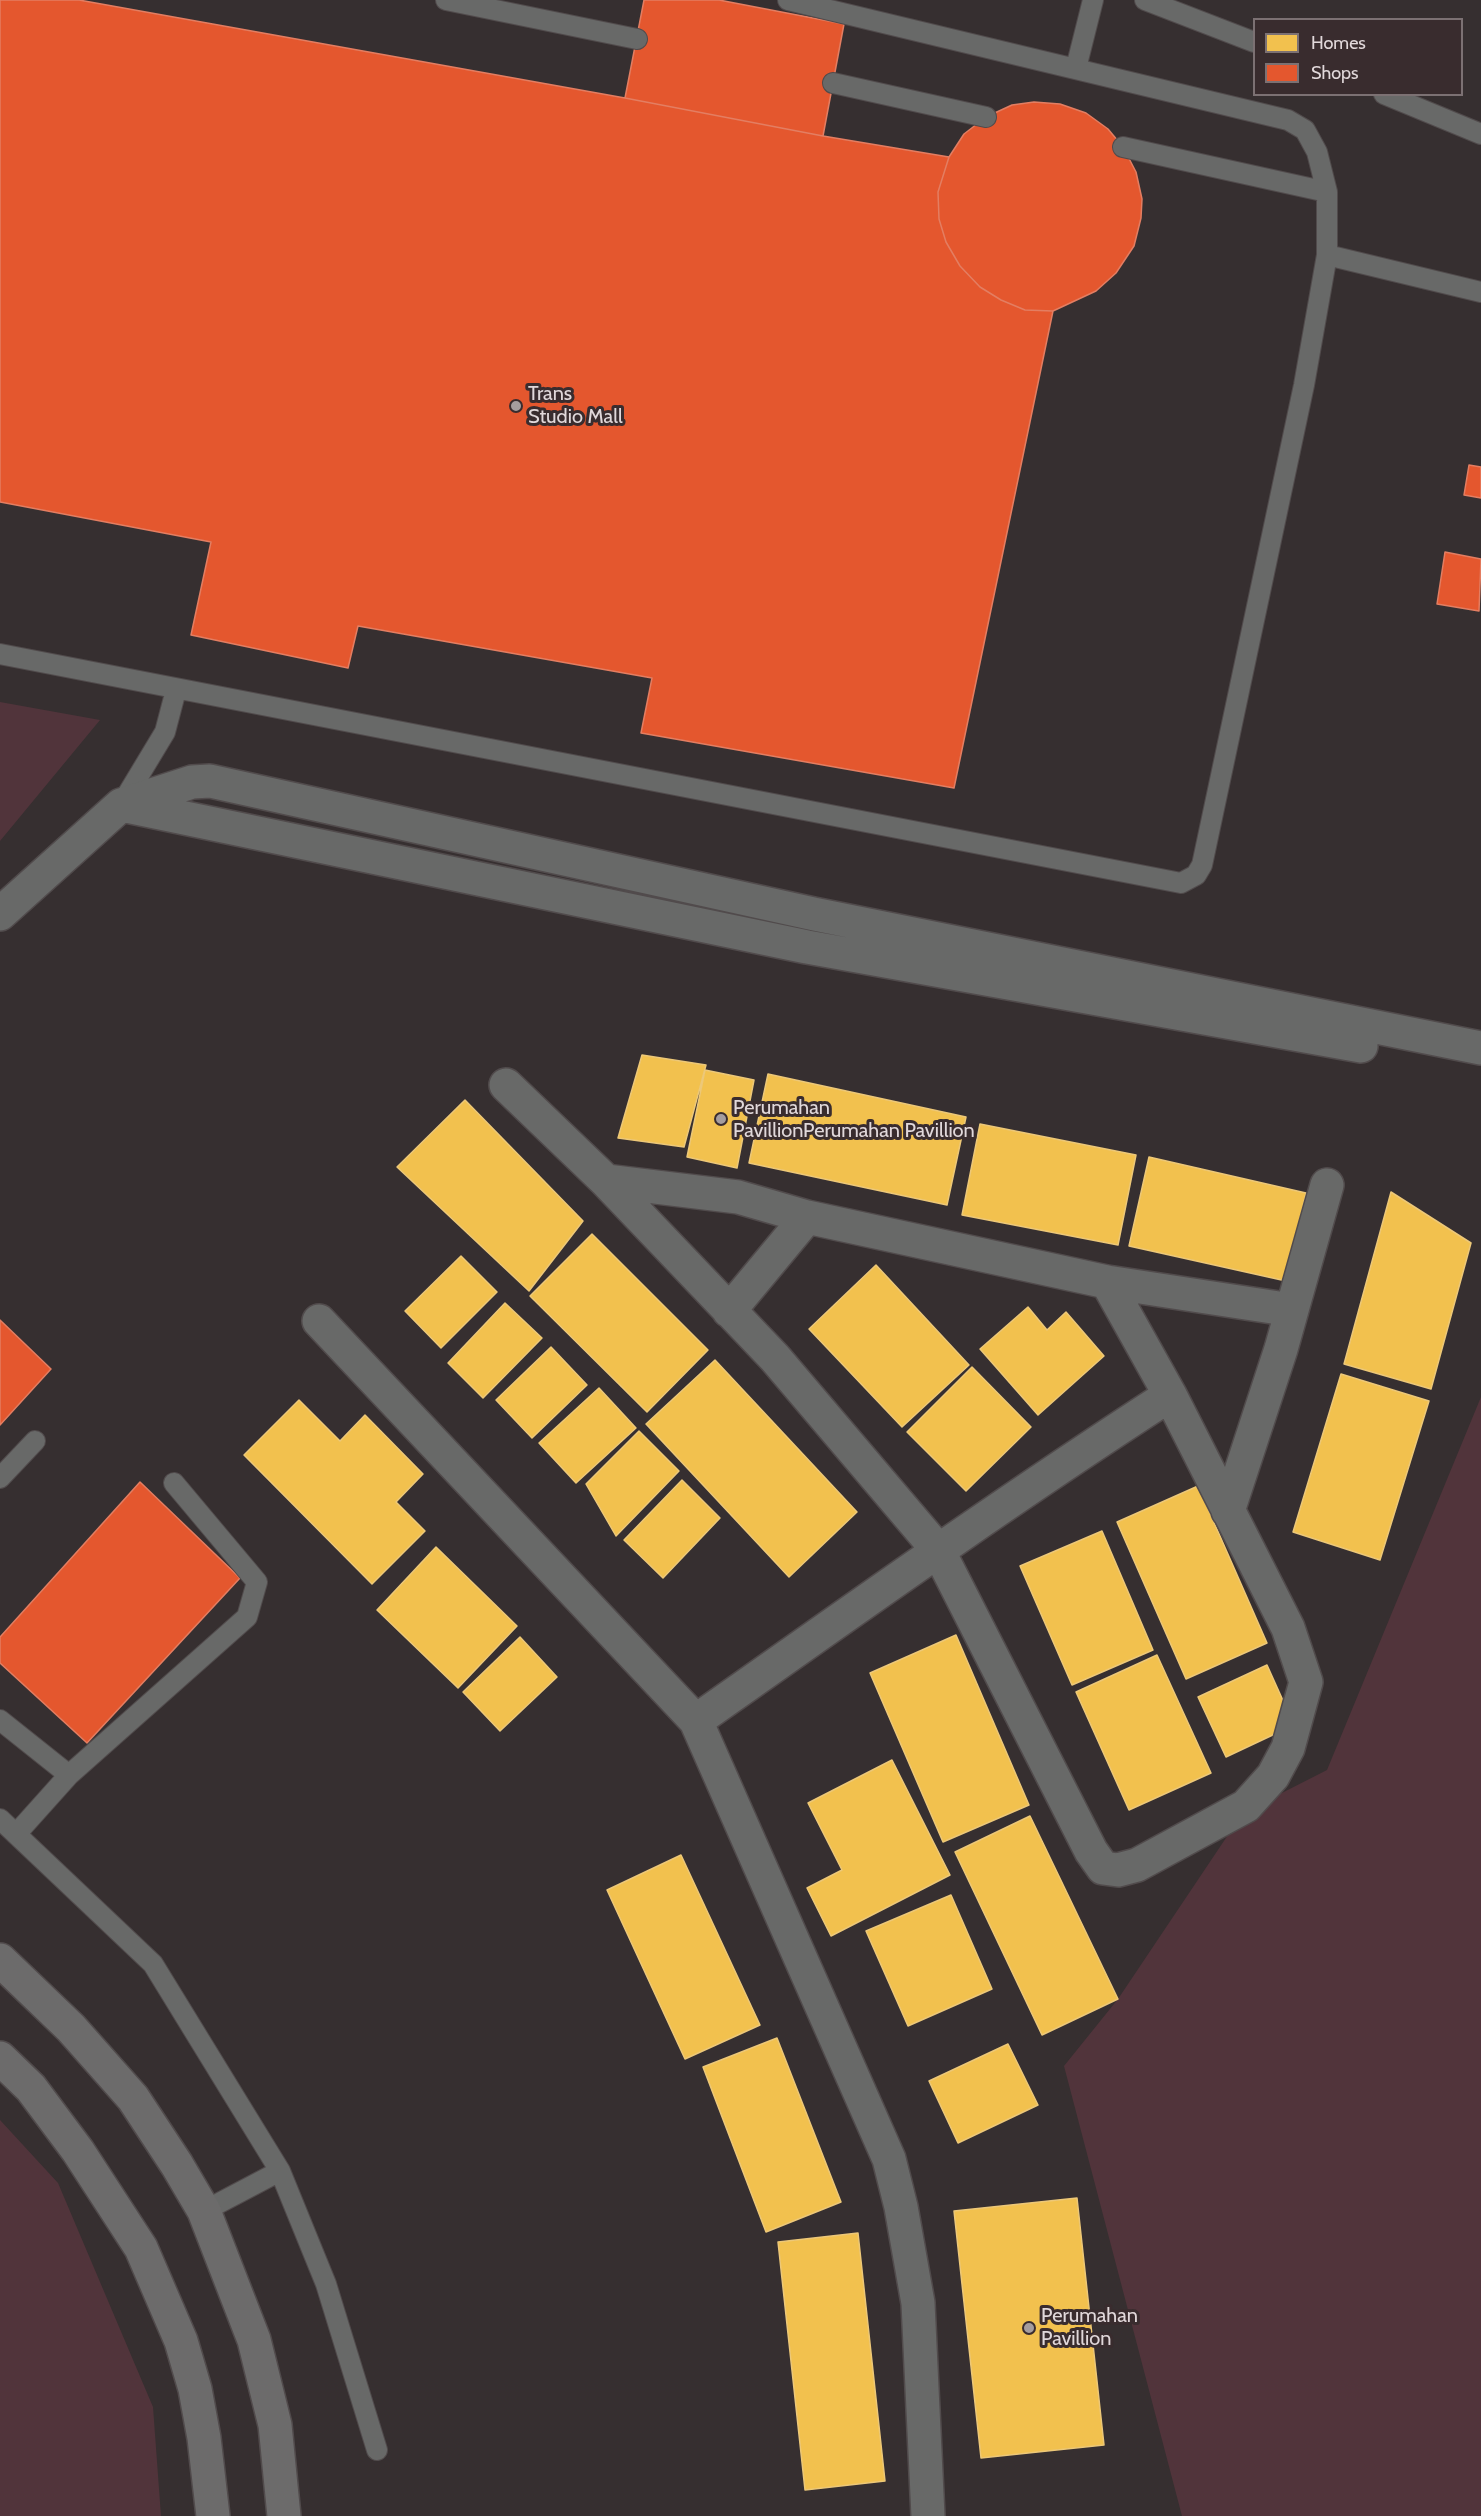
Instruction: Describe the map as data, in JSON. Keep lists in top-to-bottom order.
{
  "places": ["Trans Studio Mall", "Perumahan PavillionPerumahan Pavillion", "Perumahan Pavillion"],
  "legend": ["Homes", "Shops"]
}
